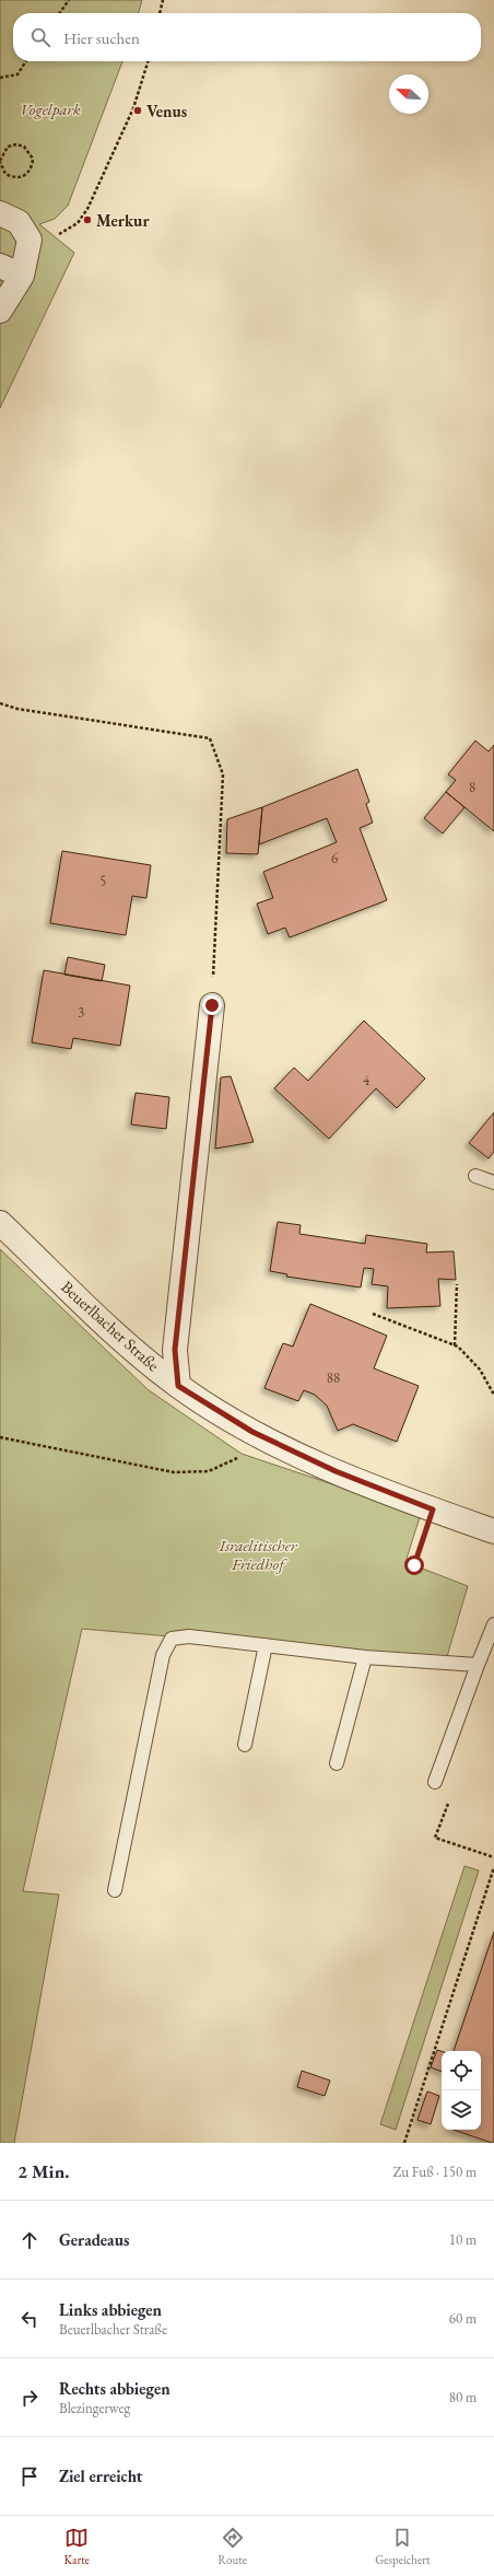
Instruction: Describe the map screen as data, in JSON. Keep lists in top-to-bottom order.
{
  "streets": {
    "street": ["Beuerlbacher Straße"]
  },
  "parks": ["Vogelpark", "Israelitischer Friedhof"],
  "places": ["Venus", "Merkur"],
  "house_numbers": [
    "8",
    "6",
    "5",
    "3",
    "4",
    "88"
  ],
  "north": "top left",
  "page": {
    "search": "Hier suchen",
    "heading": ["2 Min.", "Zu Fuß · 150 m"],
    "list": [
      ["Geradeaus", "10 m"],
      ["Links abbiegen", "Beuerlbacher Straße", "60 m"],
      ["Rechts abbiegen", "Blezingerweg", "80 m"],
      "Ziel erreicht"
    ],
    "nav": ["Karte", "Route", "Gespeichert"]
  }
}
